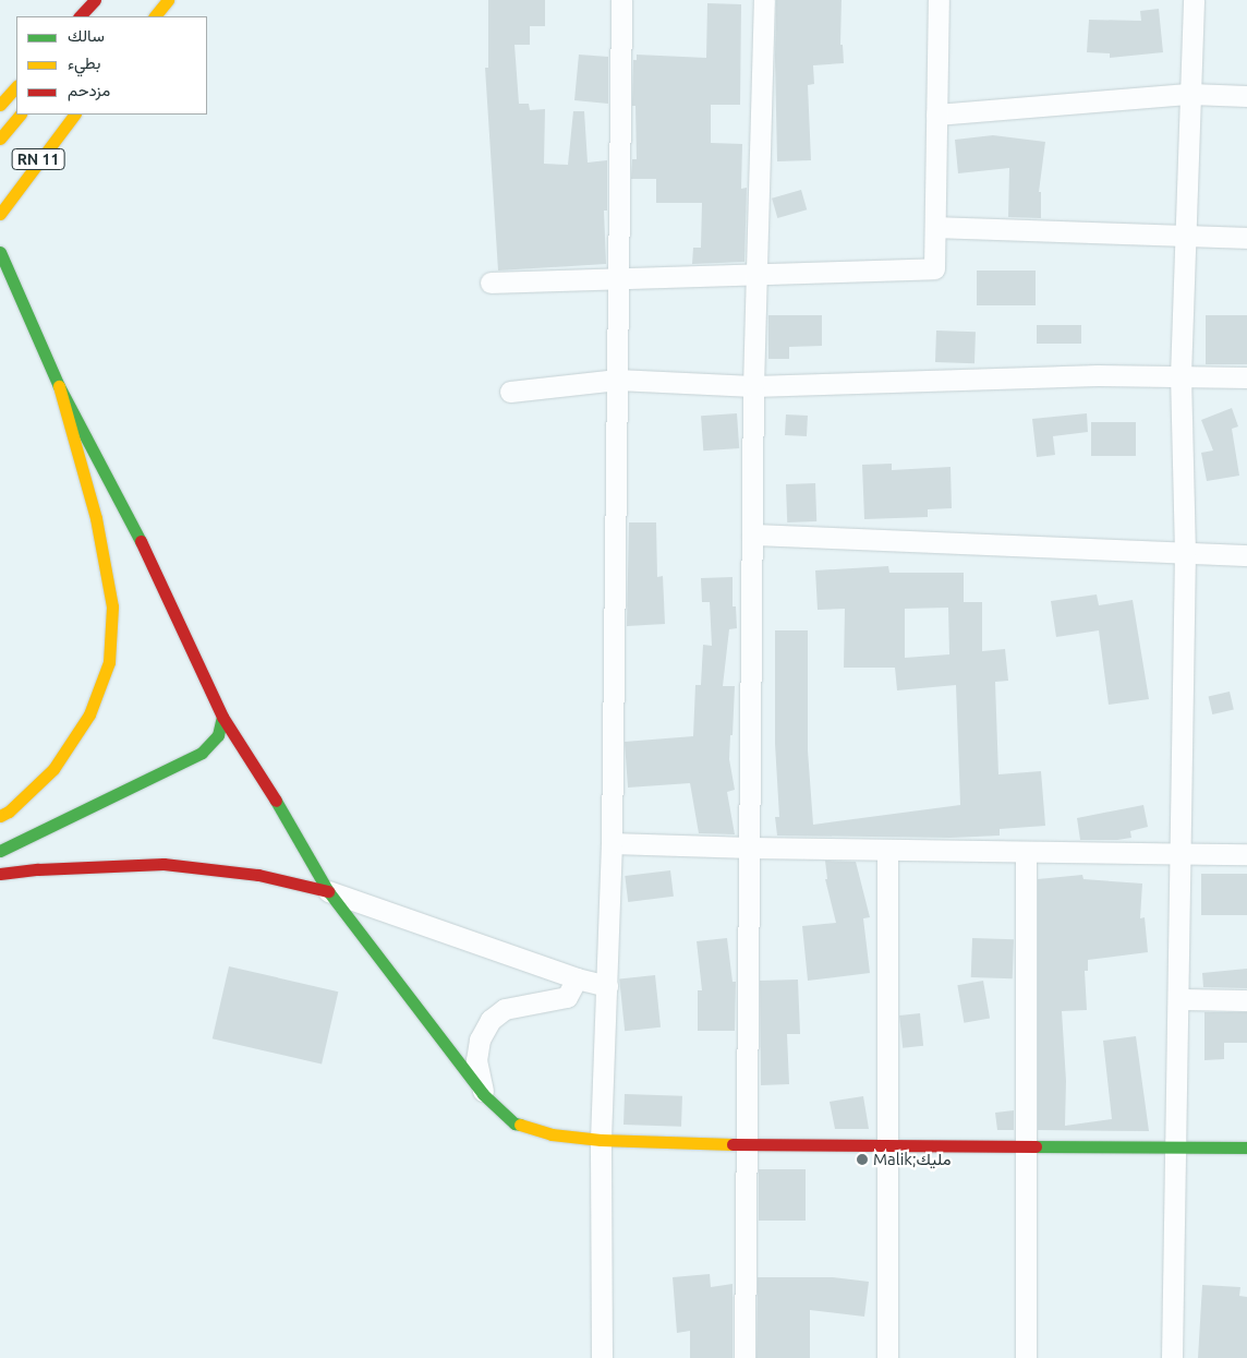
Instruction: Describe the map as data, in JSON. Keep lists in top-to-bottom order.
{
  "streets": {
    "main road": ["RN 11"]
  },
  "places": ["Malik;مليك"],
  "legend": ["سالك", "بطيء", "مزدحم"]
}
